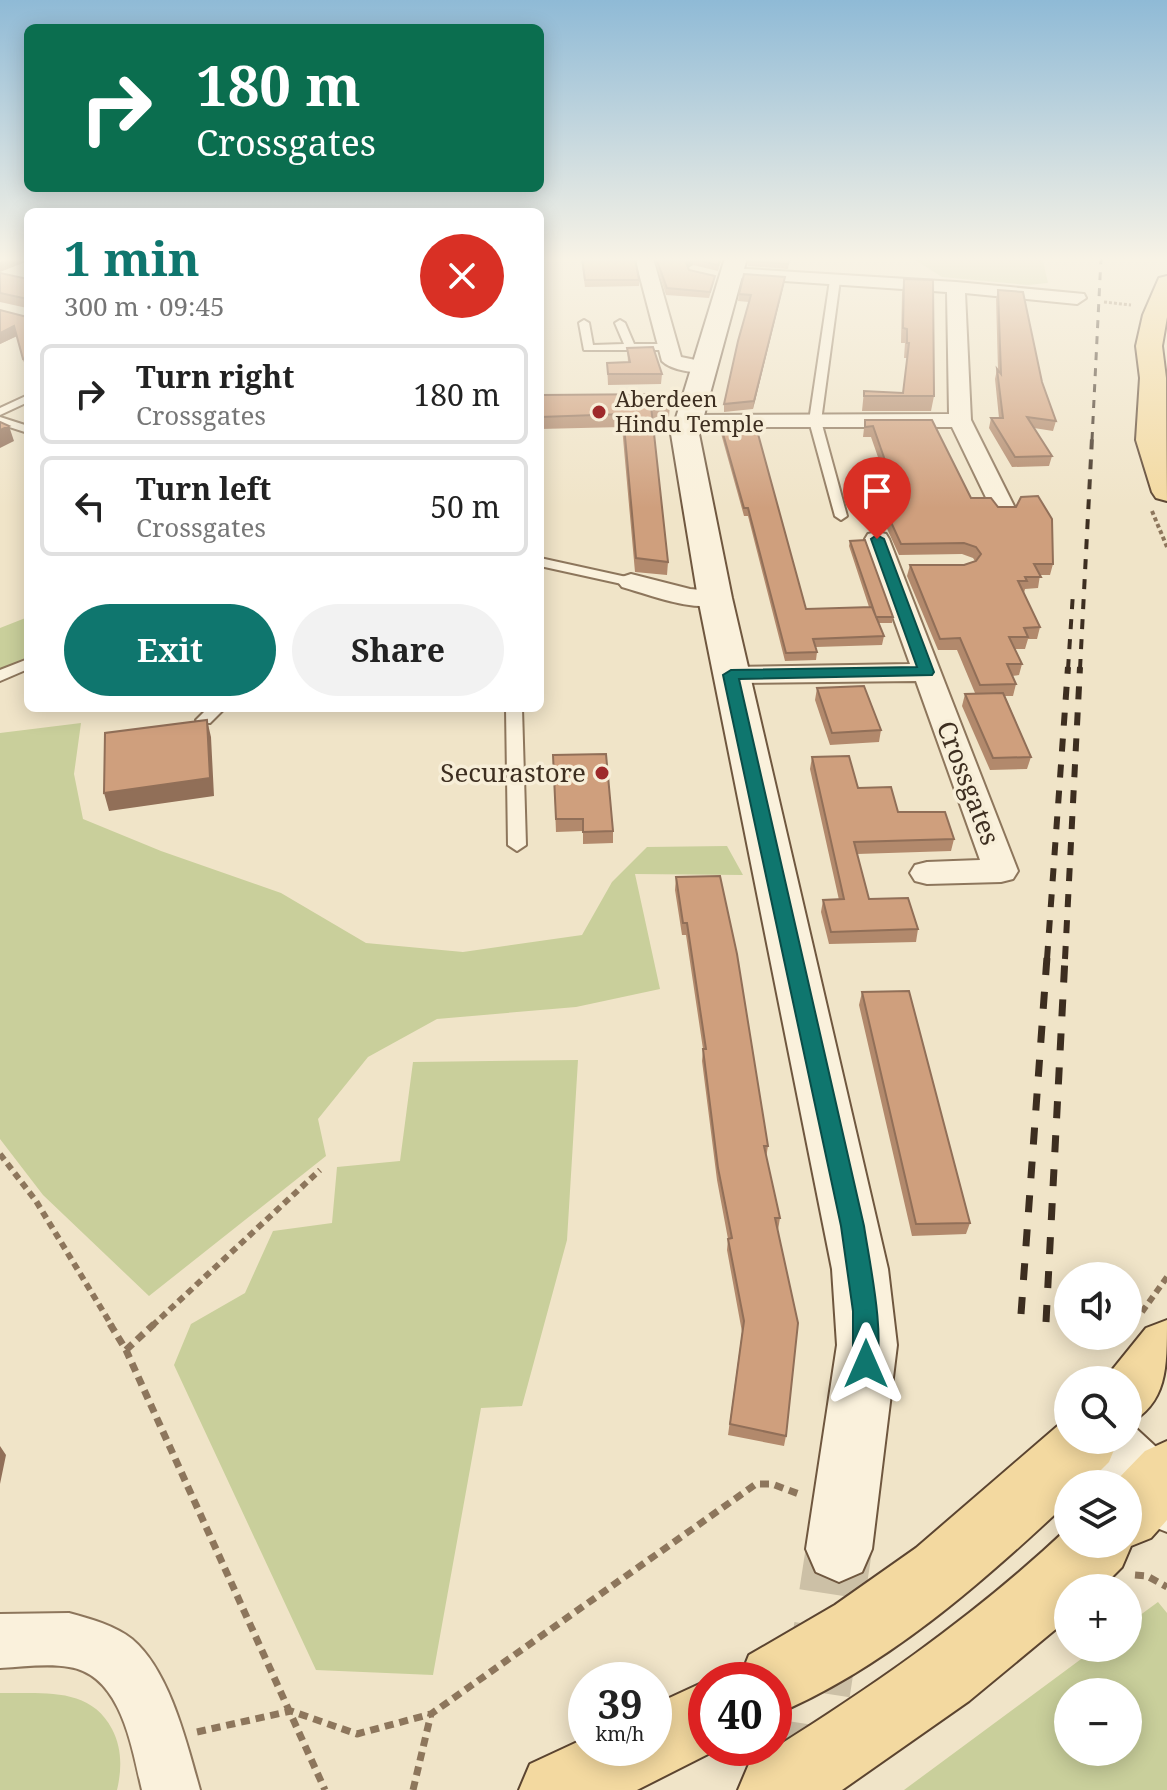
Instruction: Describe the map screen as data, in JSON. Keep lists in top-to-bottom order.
{
  "streets": {
    "street": ["Crossgates"]
  },
  "places": ["Aberdeen Hindu Temple", "Securastore"],
  "page": {
    "turn": ["180 m", "Crossgates"],
    "heading": ["1 min", "300 m · 09:45"],
    "list": [
      {
        "name": "Turn right",
        "note": "Crossgates",
        "value": "180 m"
      },
      {
        "name": "Turn left",
        "note": "Crossgates",
        "value": "50 m"
      }
    ],
    "buttons": ["Exit", "Share"],
    "map_buttons": ["+", "−"],
    "speed": "39 km/h",
    "limit": "40"
  }
}
